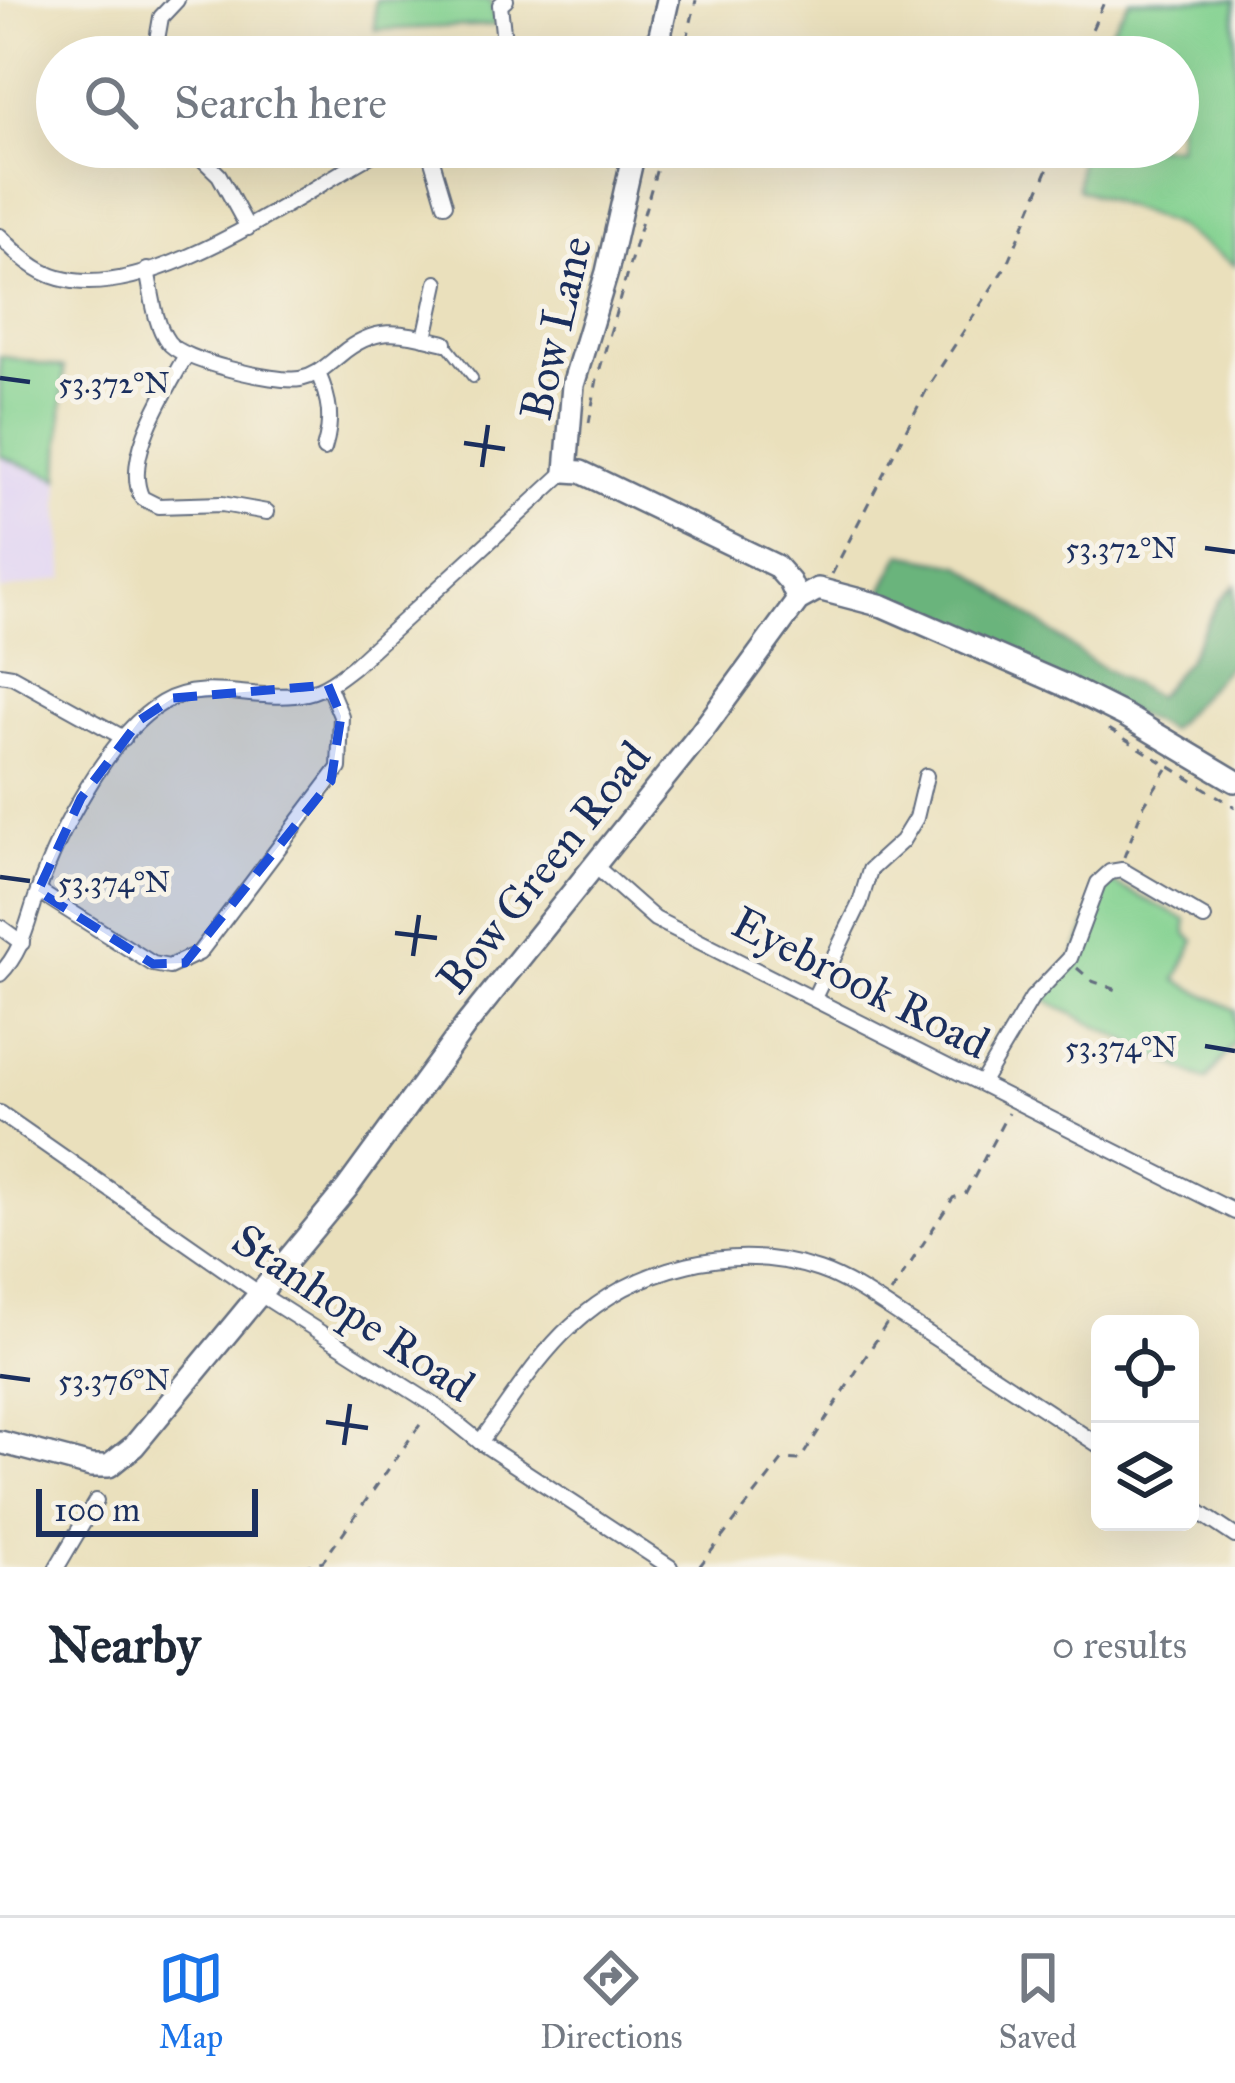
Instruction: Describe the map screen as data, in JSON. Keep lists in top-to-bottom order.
{
  "streets": {
    "main road": ["Bow Lane", "Bow Green Road"],
    "street": ["Eyebrook Road", "Stanhope Road"]
  },
  "crossings": [
    ["Bow Lane", "Bow Green Road"],
    ["Bow Green Road", "Eyebrook Road"],
    ["Bow Green Road", "Stanhope Road"]
  ],
  "scale_bar": "100 m",
  "page": {
    "search": "Search here",
    "scale": "100 m",
    "heading": ["Nearby", "0 results"],
    "nav": ["Map", "Directions", "Saved"]
  },
  "coordinates": ["53.372°N", "53.374°N", "53.376°N"]
}
